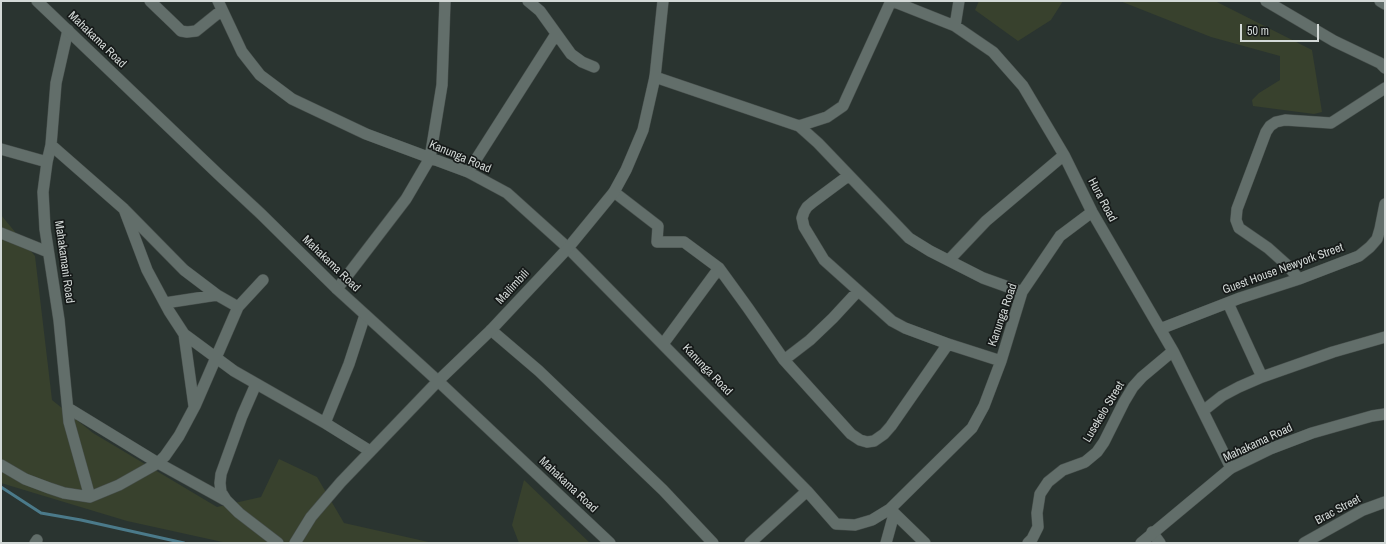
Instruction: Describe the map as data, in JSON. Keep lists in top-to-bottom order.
{
  "streets": {
    "street": [
      "Mahakama Road",
      "Kanunga Road",
      "Hura Road",
      "Mahakamani Road",
      "Guest House Newyork Street",
      "Mailimbili",
      "Lusekelo Street",
      "Brac Street"
    ]
  },
  "crossings": [
    ["Mahakama Road", "Hura Road"],
    ["Mahakama Road", "Mahakamani Road"],
    ["Mahakama Road", "Mailimbili"],
    ["Kanunga Road", "Hura Road"],
    ["Kanunga Road", "Mailimbili"],
    ["Hura Road", "Guest House Newyork Street"],
    ["Hura Road", "Lusekelo Street"]
  ],
  "scale_bar": "50 m"
}
